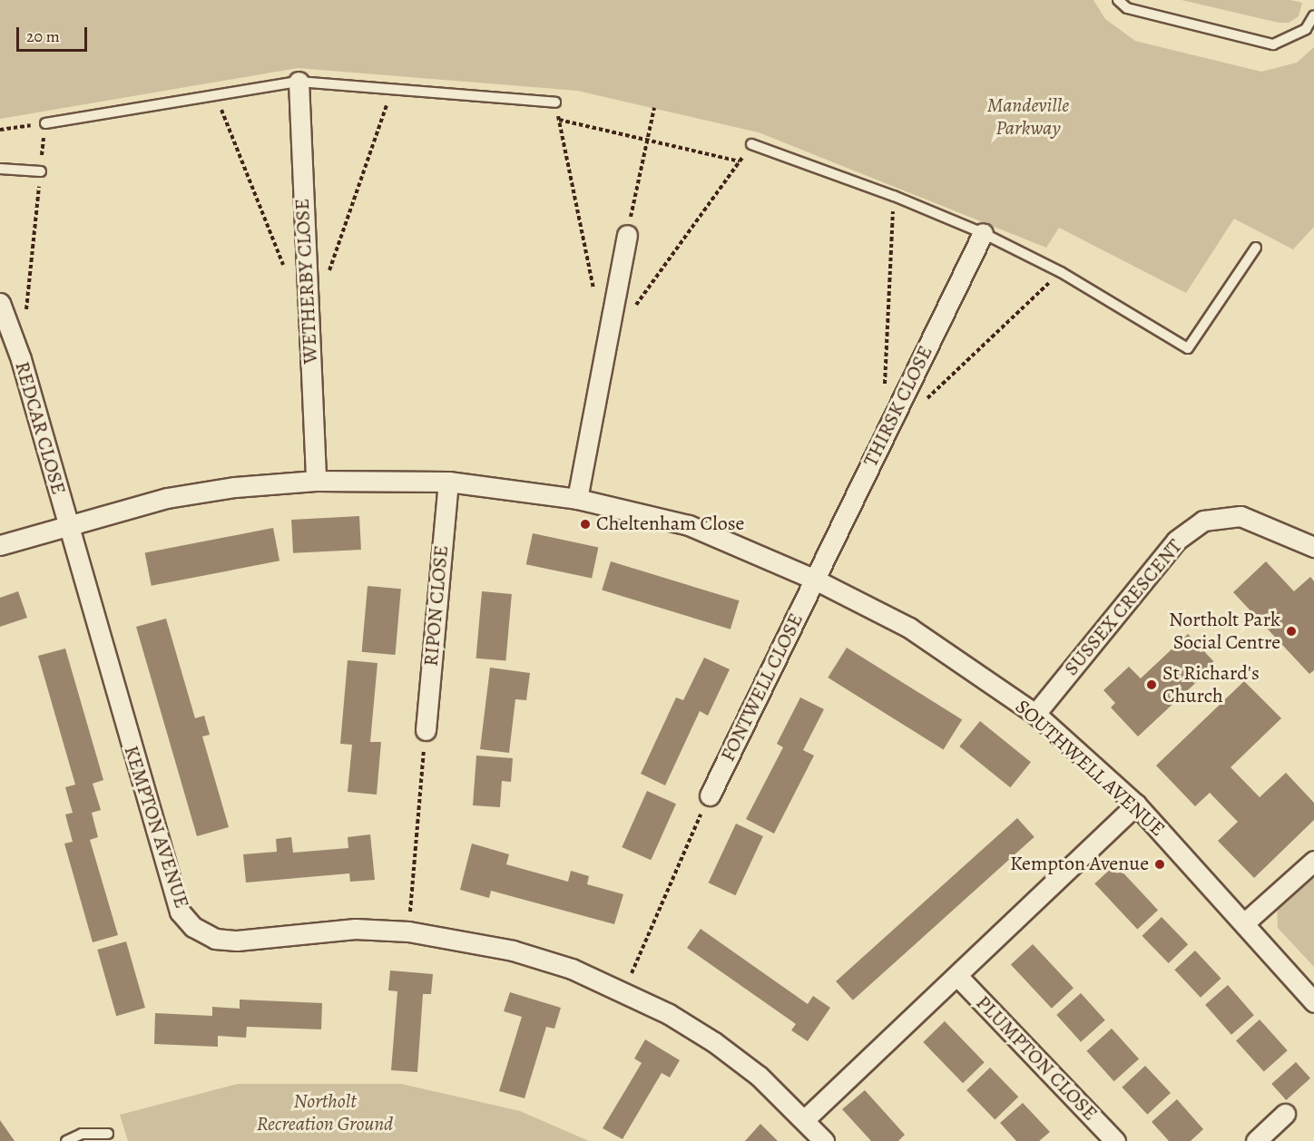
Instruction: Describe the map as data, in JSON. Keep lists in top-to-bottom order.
{
  "streets": {
    "street": [
      "WETHERBY CLOSE",
      "THIRSK CLOSE",
      "REDCAR CLOSE",
      "RIPON CLOSE",
      "SUSSEX CRESCENT",
      "FONTWELL CLOSE",
      "SOUTHWELL AVENUE",
      "KEMPTON AVENUE",
      "PLUMPTON CLOSE"
    ]
  },
  "crossings": [
    ["WETHERBY CLOSE", "SOUTHWELL AVENUE"],
    ["THIRSK CLOSE", "FONTWELL CLOSE"],
    ["THIRSK CLOSE", "SOUTHWELL AVENUE"],
    ["REDCAR CLOSE", "SOUTHWELL AVENUE"],
    ["REDCAR CLOSE", "KEMPTON AVENUE"],
    ["RIPON CLOSE", "SOUTHWELL AVENUE"],
    ["SUSSEX CRESCENT", "SOUTHWELL AVENUE"],
    ["FONTWELL CLOSE", "SOUTHWELL AVENUE"],
    ["SOUTHWELL AVENUE", "KEMPTON AVENUE"]
  ],
  "parks": ["Mandeville Parkway", "Northolt Recreation Ground"],
  "places": [
    "Cheltenham Close",
    "Northolt Park Social Centre",
    "St Richard's Church",
    "Kempton Avenue"
  ],
  "scale_bar": "20 m"
}
